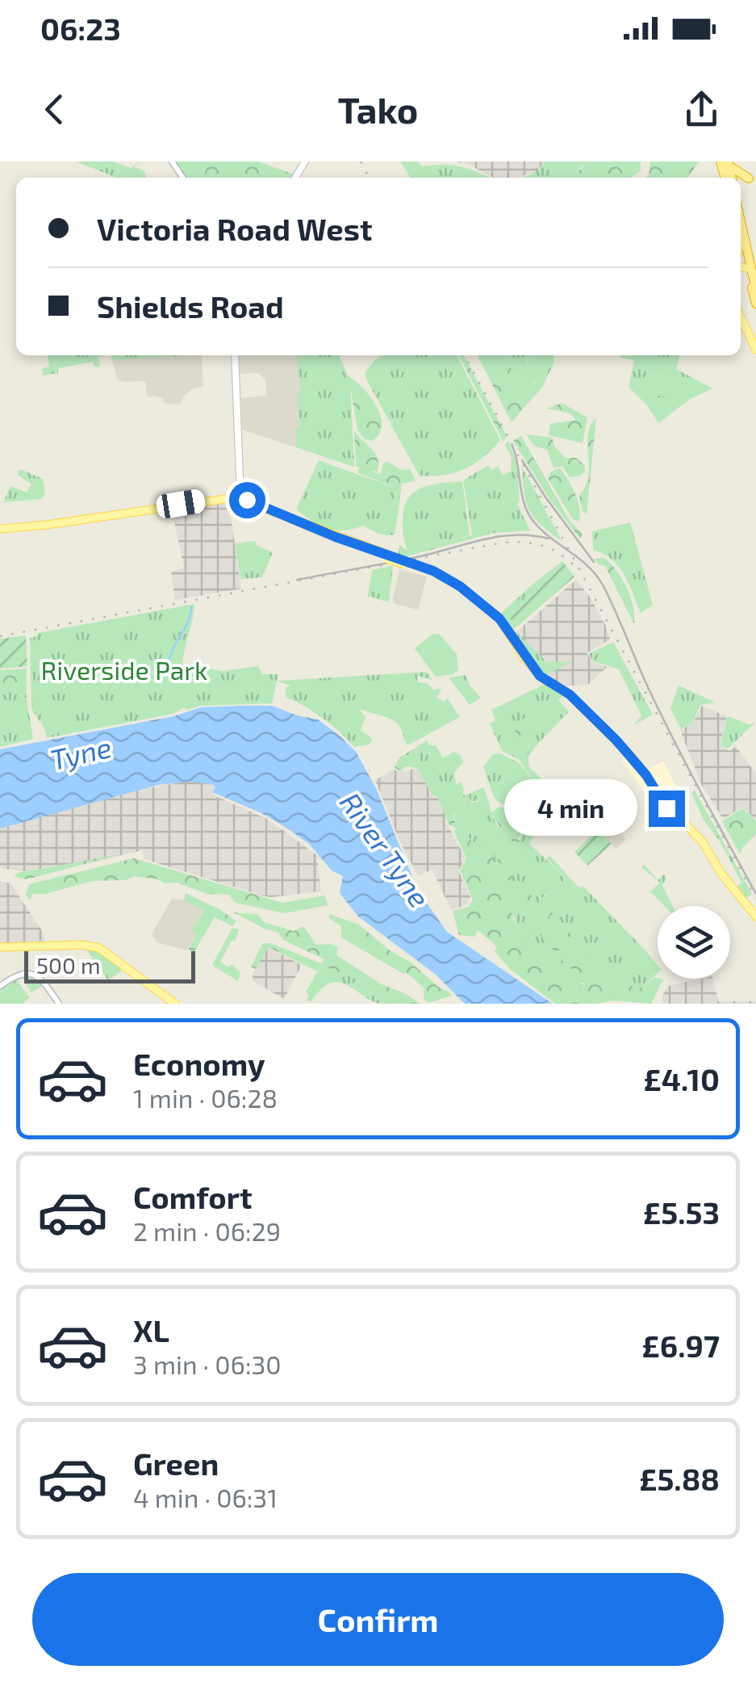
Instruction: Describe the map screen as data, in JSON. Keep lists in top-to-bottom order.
{
  "water": ["Tyne", "River Tyne"],
  "parks": ["Riverside Park"],
  "scale_bar": "500 m",
  "page": {
    "status": "06:23",
    "header": "Tako",
    "banner": ["Victoria Road West", "Shields Road"],
    "bubble": "4 min",
    "scale": "500 m",
    "list": [
      {
        "name": "Economy",
        "note": "1 min · 06:28",
        "value": "£4.10"
      },
      {
        "name": "Comfort",
        "note": "2 min · 06:29",
        "value": "£5.53"
      },
      {
        "name": "XL",
        "note": "3 min · 06:30",
        "value": "£6.97"
      },
      {
        "name": "Green",
        "note": "4 min · 06:31",
        "value": "£5.88"
      }
    ],
    "buttons": "Confirm"
  }
}
